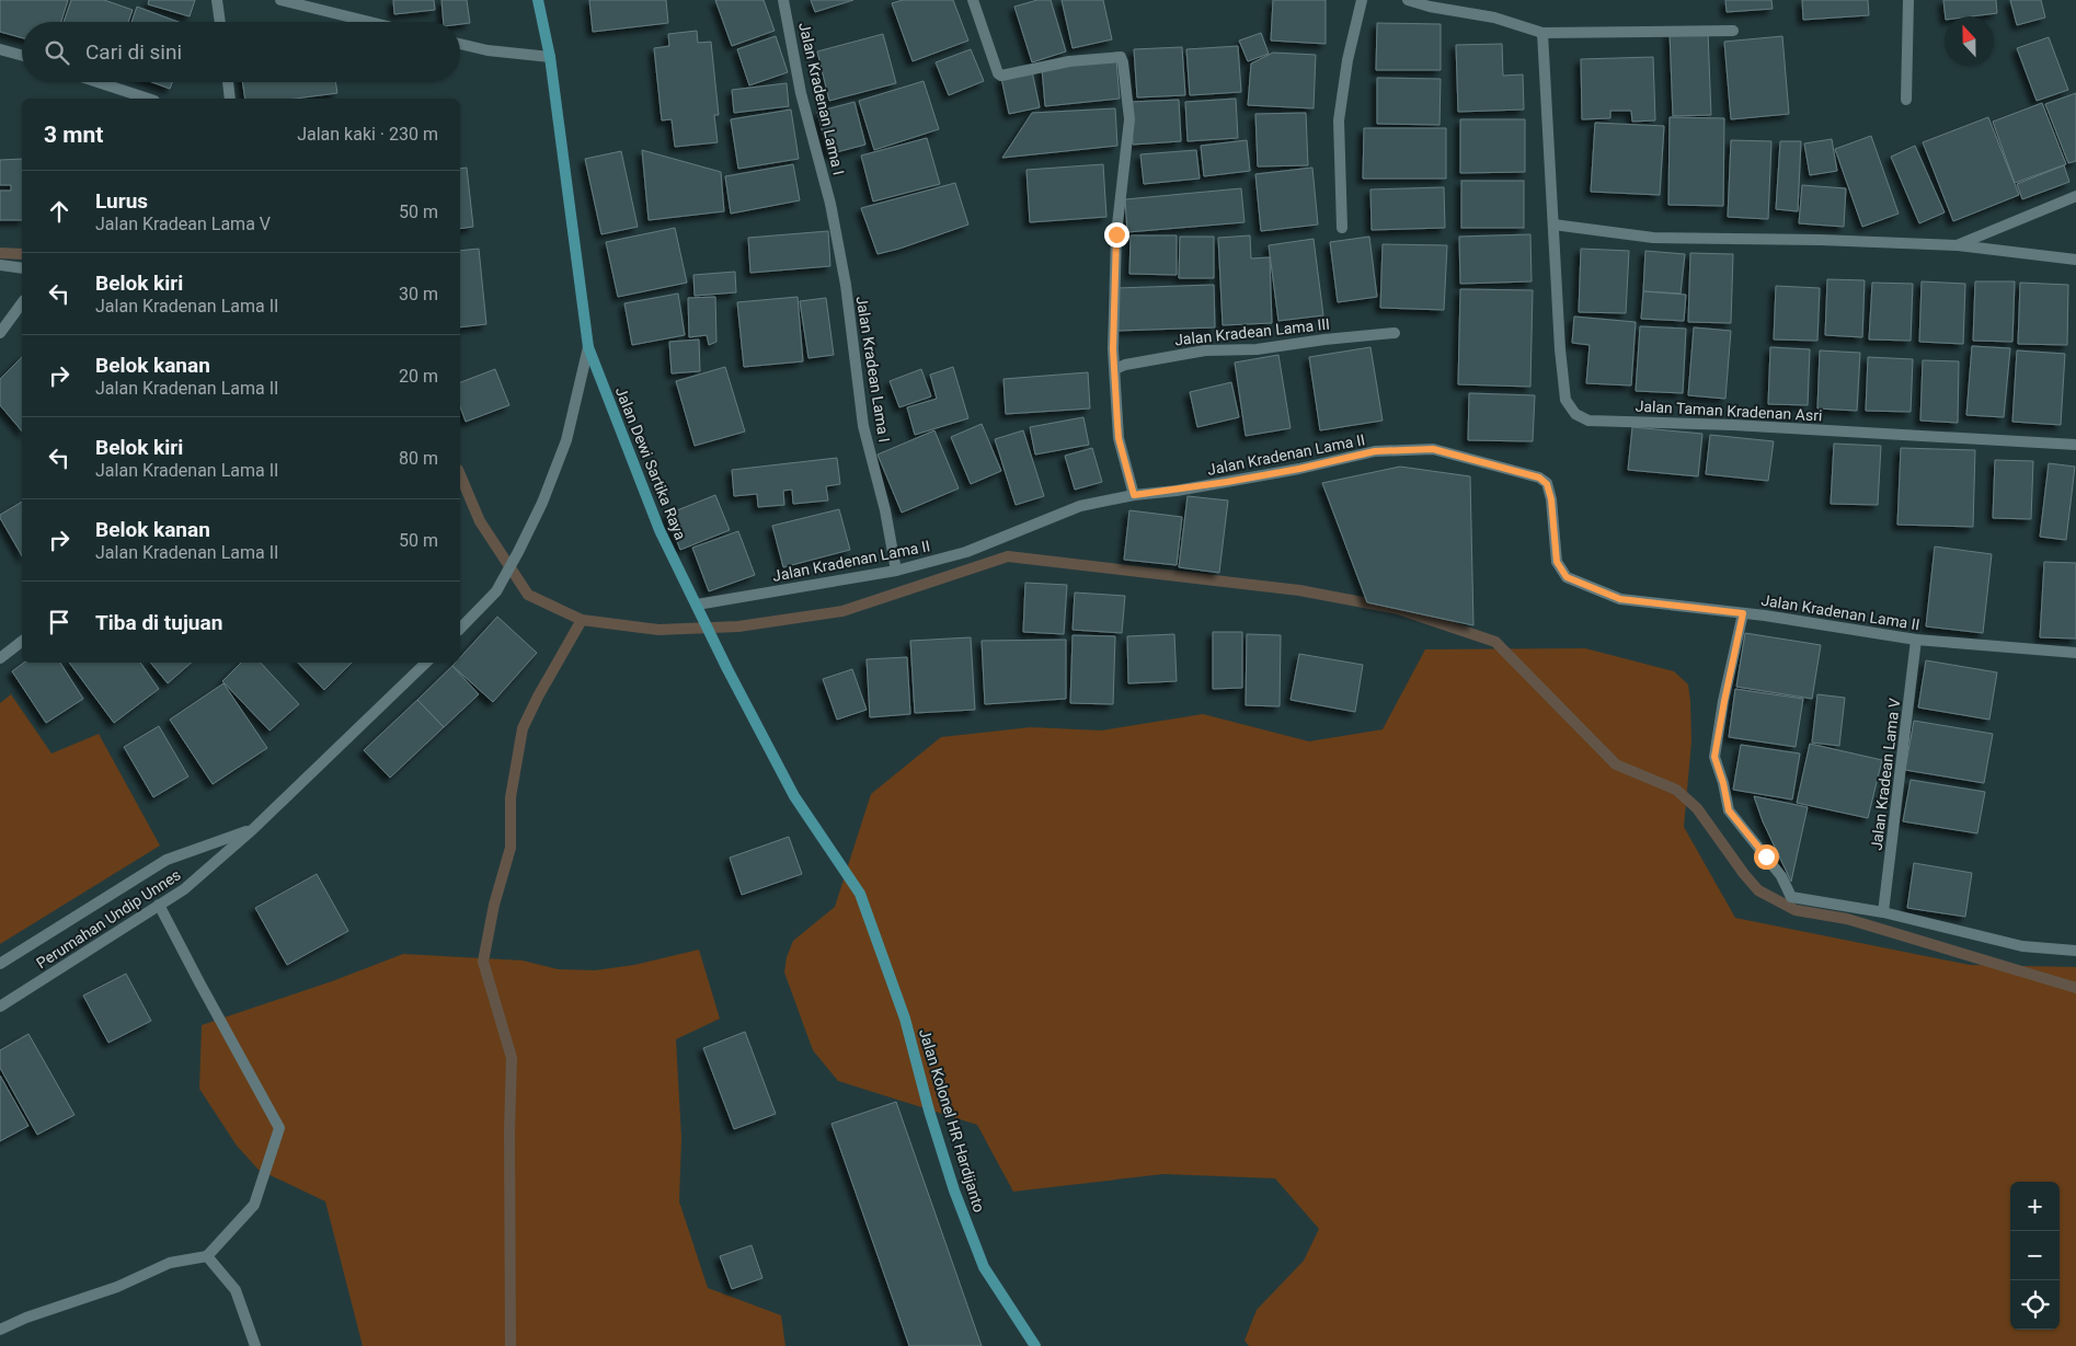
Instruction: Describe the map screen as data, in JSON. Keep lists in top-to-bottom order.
{
  "streets": {
    "main road": ["Jalan Dewi Sartika Raya", "Jalan Kolonel HR Hardijanto"],
    "street": [
      "Jalan Kradenan Lama I",
      "Jalan Kradean Lama III",
      "Jalan Kradean Lama I",
      "Jalan Taman Kradenan Asri",
      "Jalan Kradenan Lama II",
      "Jalan Kradean Lama V",
      "Perumahan Undip Unnes"
    ]
  },
  "crossings": [
    ["Jalan Kradenan Lama I", "Jalan Kradean Lama I"],
    ["Jalan Kradean Lama I", "Jalan Kradenan Lama II"],
    ["Jalan Kradenan Lama II", "Jalan Dewi Sartika Raya"],
    ["Jalan Kradenan Lama II", "Jalan Kradean Lama V"],
    ["Jalan Dewi Sartika Raya", "Jalan Kolonel HR Hardijanto"]
  ],
  "north": "top",
  "page": {
    "search": "Cari di sini",
    "heading": ["3 mnt", "Jalan kaki · 230 m"],
    "list": [
      ["Lurus", "Jalan Kradean Lama V", "50 m"],
      ["Belok kiri", "Jalan Kradenan Lama II", "30 m"],
      ["Belok kanan", "Jalan Kradenan Lama II", "20 m"],
      ["Belok kiri", "Jalan Kradenan Lama II", "80 m"],
      ["Belok kanan", "Jalan Kradenan Lama II", "50 m"],
      "Tiba di tujuan"
    ],
    "map_buttons": ["+", "−"]
  }
}
